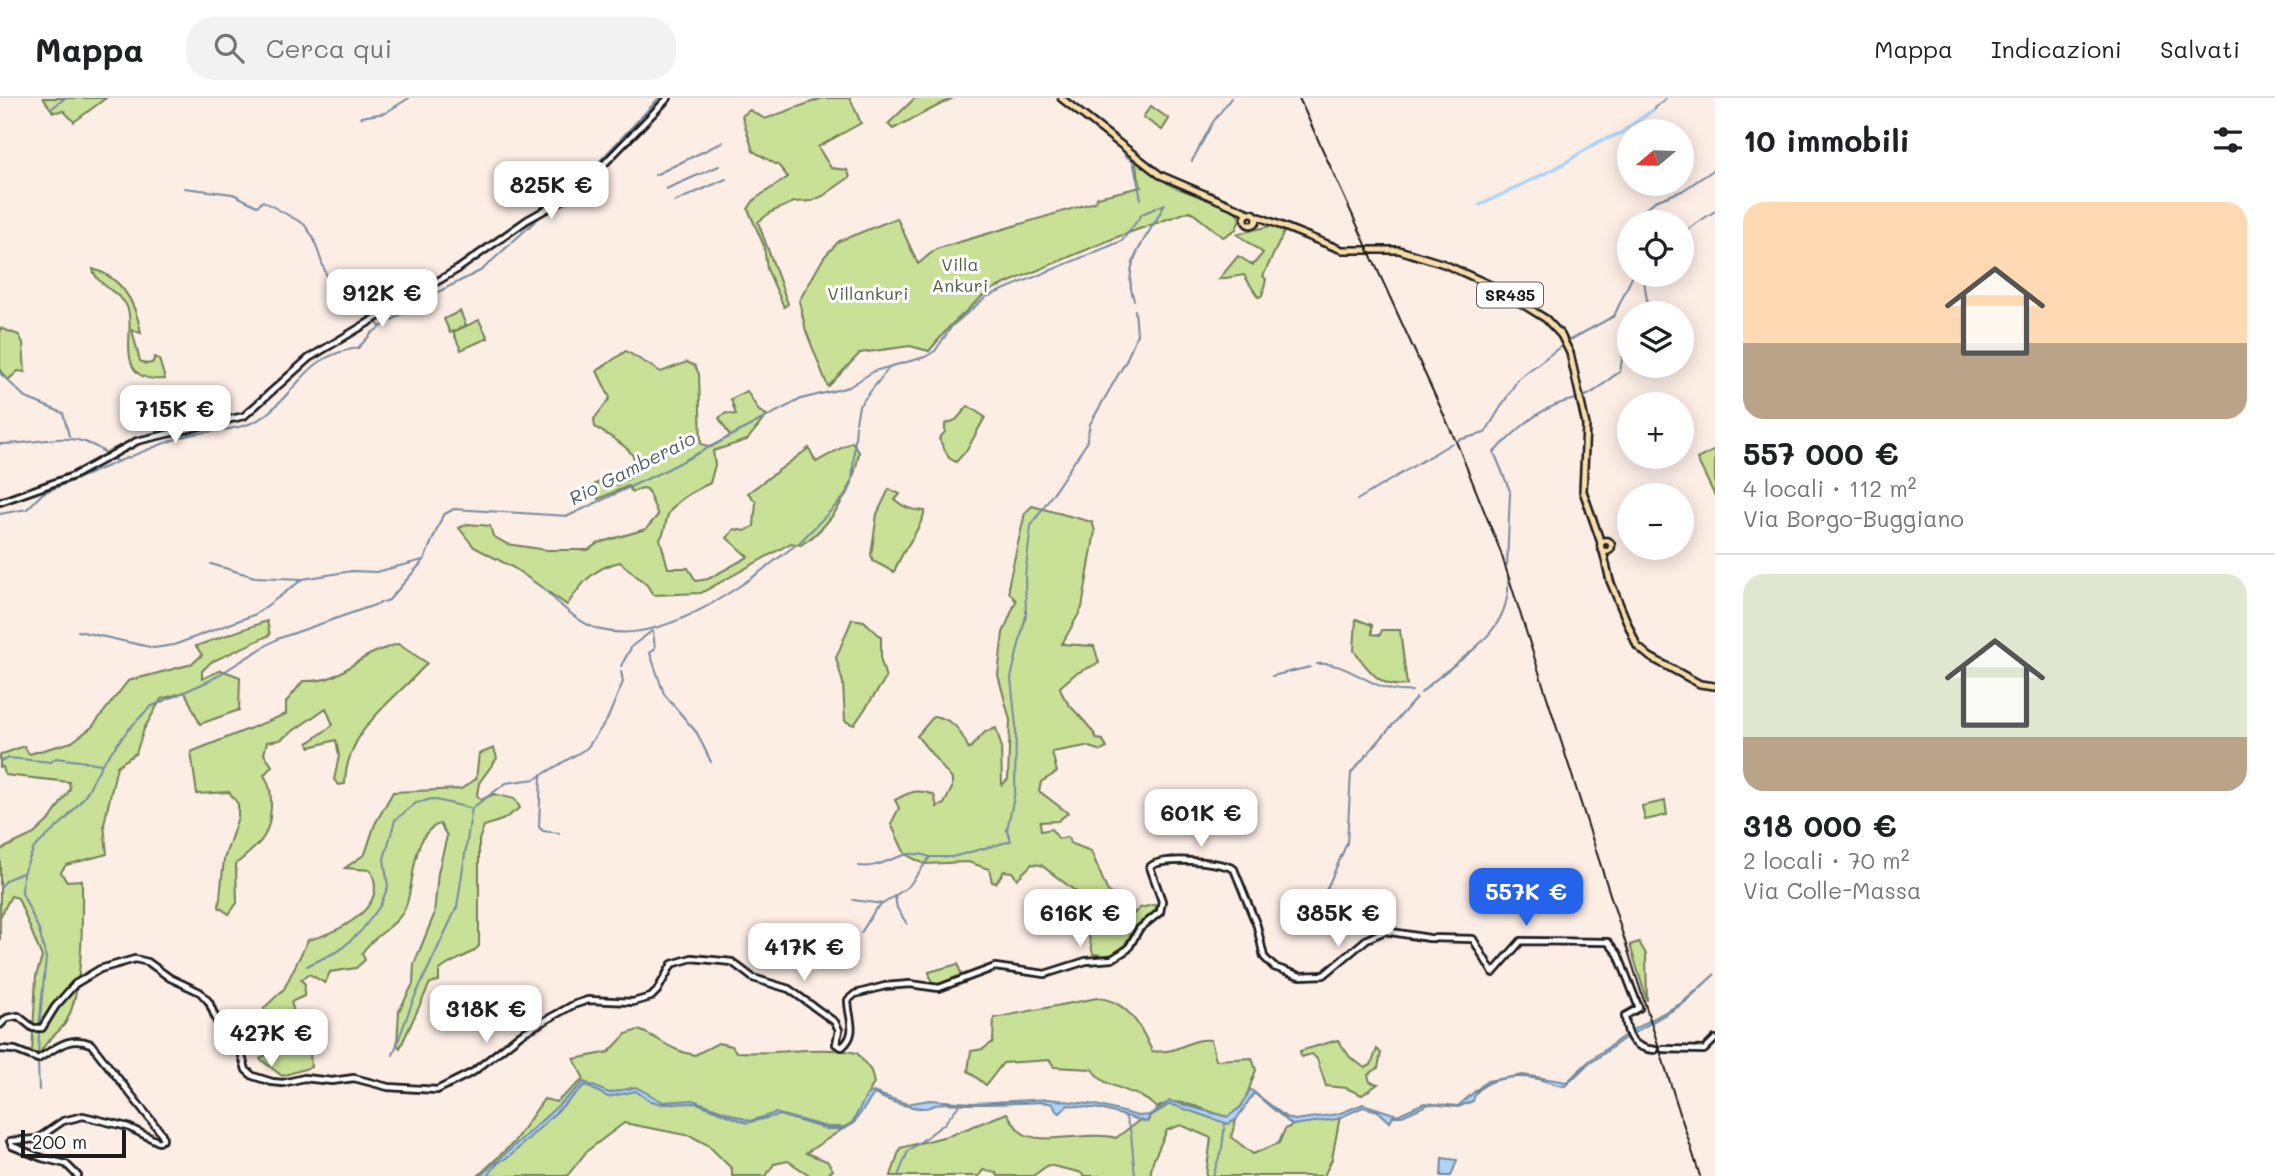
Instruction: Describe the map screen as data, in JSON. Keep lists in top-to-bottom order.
{
  "streets": {
    "main road": ["SR435"]
  },
  "water": ["Rio Gamberaio"],
  "parks": ["Villa Ankuri", "Villankuri"],
  "scale_bar": "200 m",
  "north": "left",
  "page": {
    "header": "Mappa",
    "search": "Cerca qui",
    "nav": ["Mappa", "Indicazioni", "Salvati"],
    "heading": "10 immobili",
    "map_buttons": ["+", "−"],
    "price": [
      "825K €",
      "912K €",
      "715K €",
      "601K €",
      "557K €",
      "616K €",
      "385K €",
      "417K €",
      "318K €",
      "427K €"
    ],
    "list": [
      {
        "name": "557 000 €",
        "note": "4 locali · 112 m² · Via Borgo-Buggiano"
      },
      {
        "name": "318 000 €",
        "note": "2 locali · 70 m² · Via Colle-Massa"
      }
    ],
    "scale": "200 m"
  }
}
